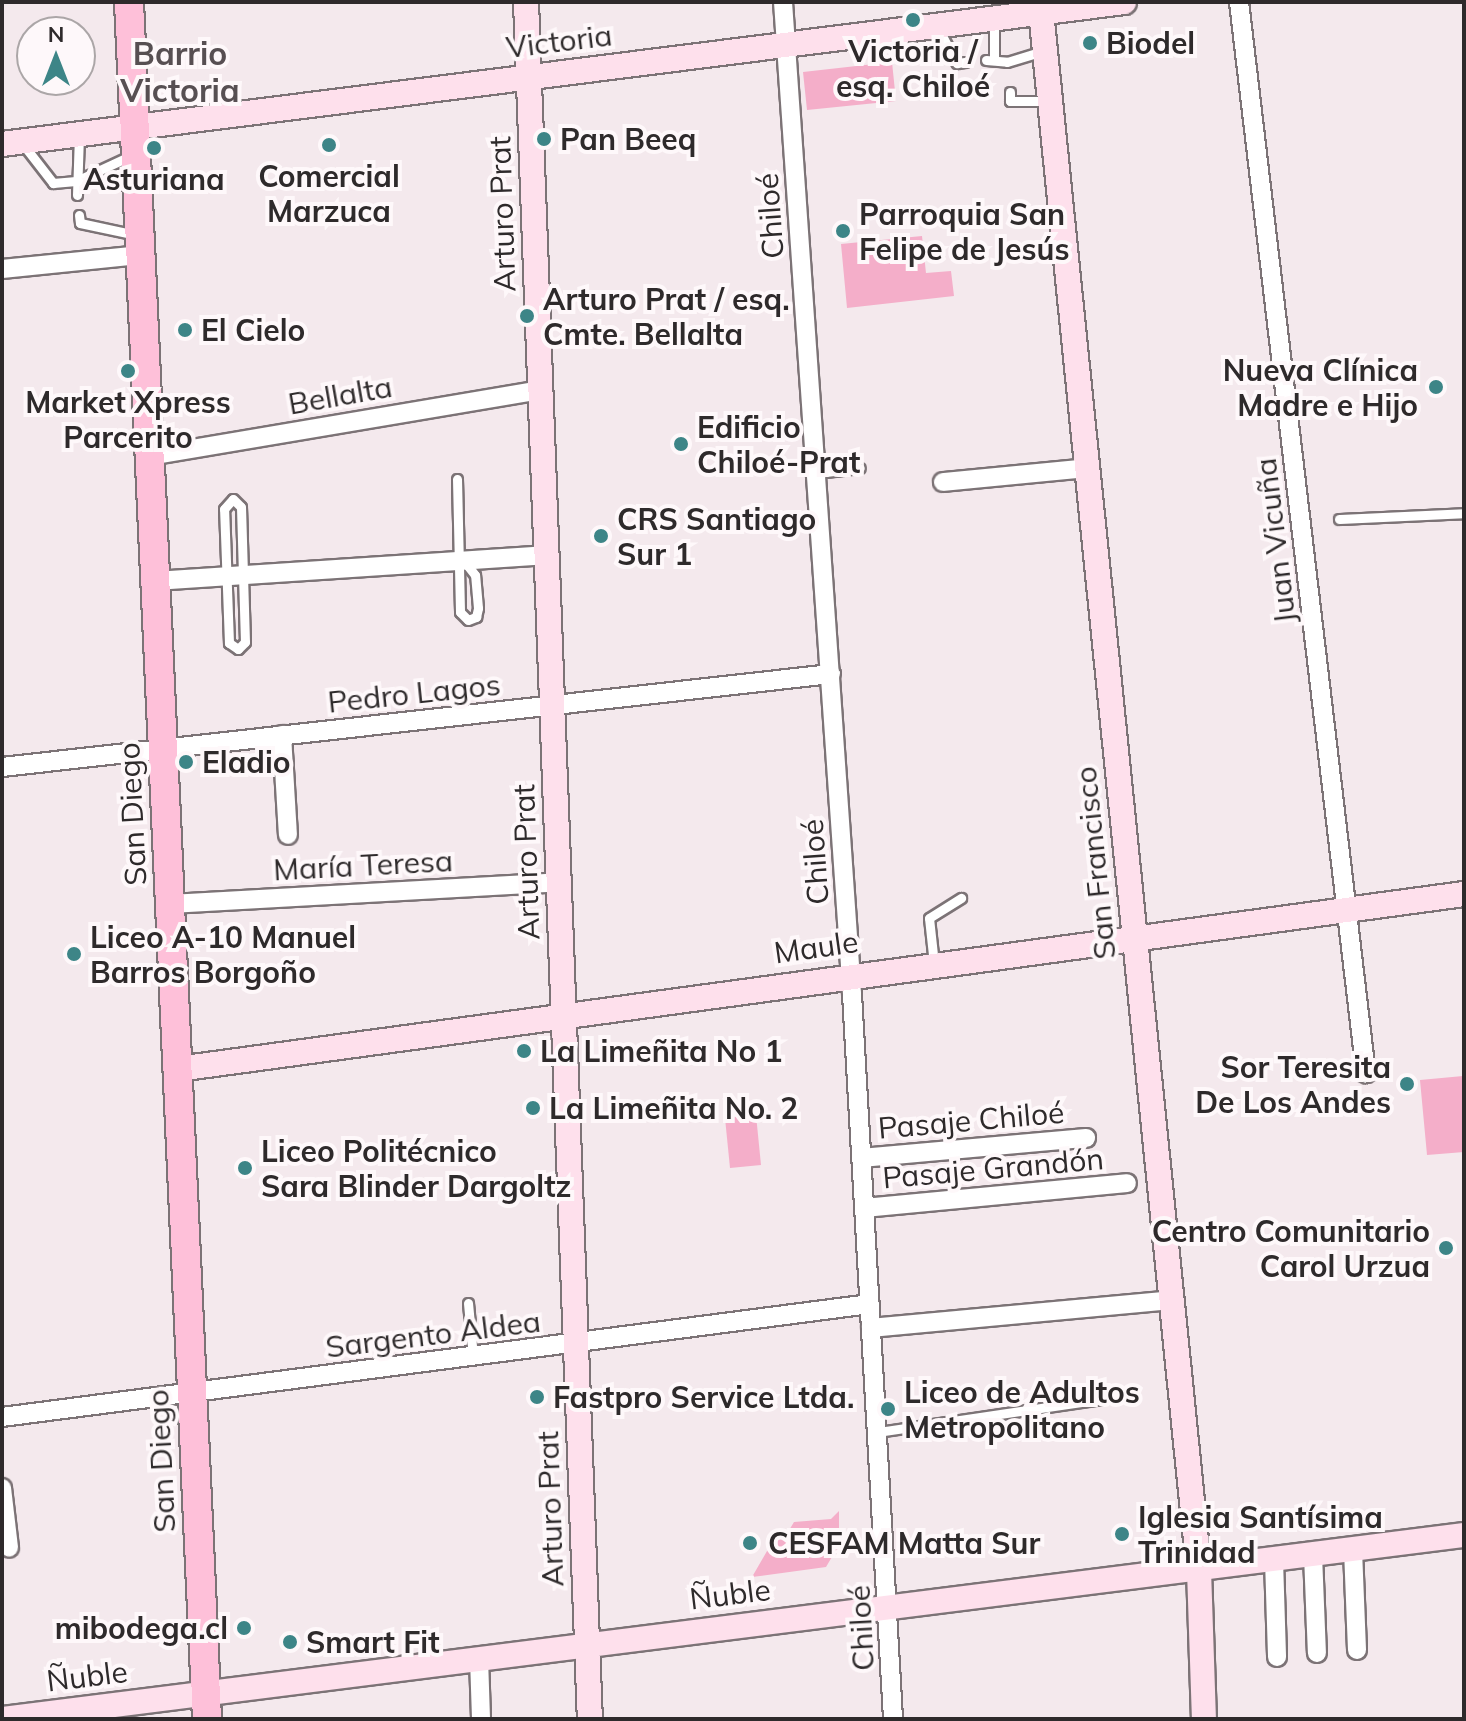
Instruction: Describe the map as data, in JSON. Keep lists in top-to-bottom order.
{
  "streets": {
    "main road": ["San Diego"],
    "street": [
      "Victoria",
      "Arturo Prat",
      "Chiloé",
      "Bellalta",
      "Juan Vicuña",
      "Pedro Lagos",
      "San Francisco",
      "María Teresa",
      "Maule",
      "Pasaje Chiloé",
      "Pasaje Grandón",
      "Sargento Aldea",
      "Ñuble"
    ]
  },
  "crossings": [
    ["Victoria", "Arturo Prat"],
    ["Victoria", "Chiloé"],
    ["Victoria", "San Diego"],
    ["Victoria", "San Francisco"],
    ["Arturo Prat", "Bellalta"],
    ["Arturo Prat", "Pedro Lagos"],
    ["Arturo Prat", "María Teresa"],
    ["Arturo Prat", "Maule"],
    ["Arturo Prat", "Sargento Aldea"],
    ["Arturo Prat", "Ñuble"],
    ["Chiloé", "Pedro Lagos"],
    ["Chiloé", "Maule"],
    ["Chiloé", "Pasaje Chiloé"],
    ["Chiloé", "Pasaje Grandón"],
    ["Chiloé", "Sargento Aldea"],
    ["Chiloé", "Ñuble"],
    ["Bellalta", "San Diego"],
    ["Juan Vicuña", "Maule"],
    ["Pedro Lagos", "San Diego"],
    ["San Diego", "María Teresa"],
    ["San Diego", "Maule"],
    ["San Diego", "Sargento Aldea"],
    ["San Diego", "Ñuble"],
    ["San Francisco", "Maule"],
    ["San Francisco", "Pasaje Grandón"],
    ["San Francisco", "Ñuble"]
  ],
  "districts": ["Barrio Victoria"],
  "places": [
    "Victoria / esq. Chiloé",
    "Biodel",
    "Pan Beeq",
    "Comercial Marzuca",
    "Asturiana",
    "Parroquia San Felipe de Jesús",
    "Arturo Prat / esq. Cmte. Bellalta",
    "El Cielo",
    "Market Xpress Parcerito",
    "Nueva Clínica Madre e Hijo",
    "Edificio Chiloé-Prat",
    "CRS Santiago Sur 1",
    "Eladio",
    "Liceo A-10 Manuel Barros Borgoño",
    "La Limeñita No 1",
    "Sor Teresita De Los Andes",
    "La Limeñita No. 2",
    "Liceo Politécnico Sara Blinder Dargoltz",
    "Centro Comunitario Carol Urzua",
    "Fastpro Service Ltda.",
    "Liceo de Adultos Metropolitano",
    "Iglesia Santísima Trinidad",
    "CESFAM Matta Sur",
    "mibodega.cl",
    "Smart Fit"
  ],
  "north": "top"
}
